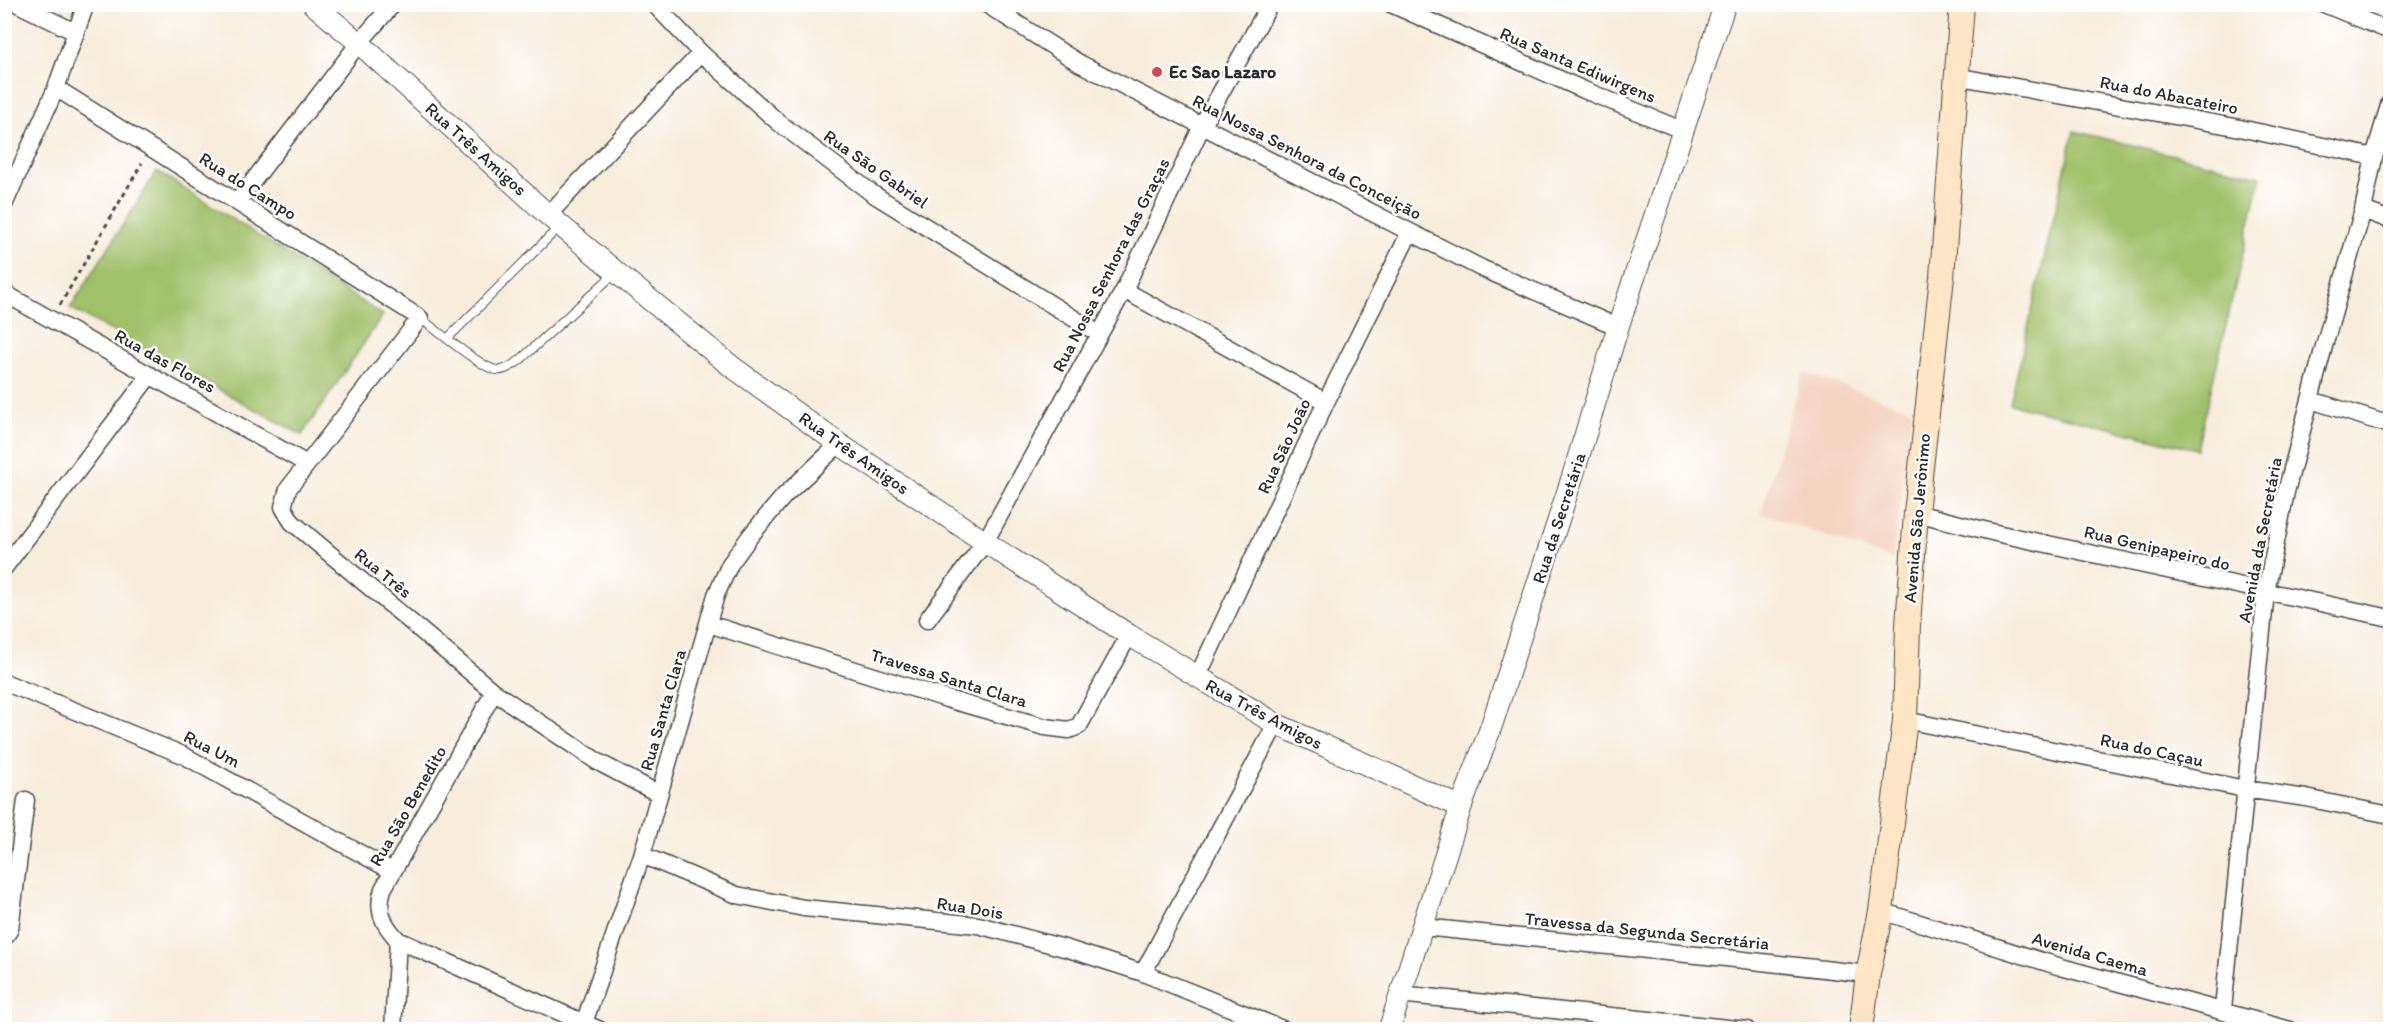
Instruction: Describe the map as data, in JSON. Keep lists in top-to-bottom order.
{
  "streets": {
    "main road": ["Avenida São Jerônimo"],
    "street": [
      "Rua Santa Ediwirgens",
      "Rua do Abacateiro",
      "Rua Três Amigos",
      "Rua Nossa Senhora da Conceição",
      "Rua São Gabriel",
      "Rua do Campo",
      "Rua Nossa Senhora das Graças",
      "Rua das Flores",
      "Rua São João",
      "Rua da Secretária",
      "Avenida da Secretária",
      "Rua Genipapeiro do",
      "Rua Três",
      "Travessa Santa Clara",
      "Rua Santa Clara",
      "Rua Um",
      "Rua do Caçau",
      "Rua São Benedito",
      "Rua Dois",
      "Travessa da Segunda Secretária",
      "Avenida Caema"
    ]
  },
  "crossings": [
    ["Rua Santa Ediwirgens", "Rua da Secretária"],
    ["Rua do Abacateiro", "Avenida São Jerônimo"],
    ["Rua do Abacateiro", "Avenida da Secretária"],
    ["Rua Três Amigos", "Rua Nossa Senhora das Graças"],
    ["Rua Três Amigos", "Rua São João"],
    ["Rua Três Amigos", "Rua da Secretária"],
    ["Rua Três Amigos", "Travessa Santa Clara"],
    ["Rua Três Amigos", "Rua Santa Clara"],
    ["Rua Nossa Senhora da Conceição", "Rua Nossa Senhora das Graças"],
    ["Rua Nossa Senhora da Conceição", "Rua São João"],
    ["Rua Nossa Senhora da Conceição", "Rua da Secretária"],
    ["Rua São Gabriel", "Rua Nossa Senhora das Graças"],
    ["Rua do Campo", "Rua Três"],
    ["Rua das Flores", "Rua Três"],
    ["Rua da Secretária", "Travessa da Segunda Secretária"],
    ["Avenida São Jerônimo", "Rua Genipapeiro do"],
    ["Avenida São Jerônimo", "Rua do Caçau"],
    ["Avenida São Jerônimo", "Travessa da Segunda Secretária"],
    ["Avenida São Jerônimo", "Avenida Caema"],
    ["Avenida da Secretária", "Rua Genipapeiro do"],
    ["Avenida da Secretária", "Rua do Caçau"],
    ["Avenida da Secretária", "Avenida Caema"],
    ["Rua Três", "Rua Santa Clara"],
    ["Rua Três", "Rua São Benedito"],
    ["Travessa Santa Clara", "Rua Santa Clara"],
    ["Rua Santa Clara", "Rua Dois"],
    ["Rua Um", "Rua São Benedito"]
  ],
  "places": ["Ec Sao Lazaro"]
}
